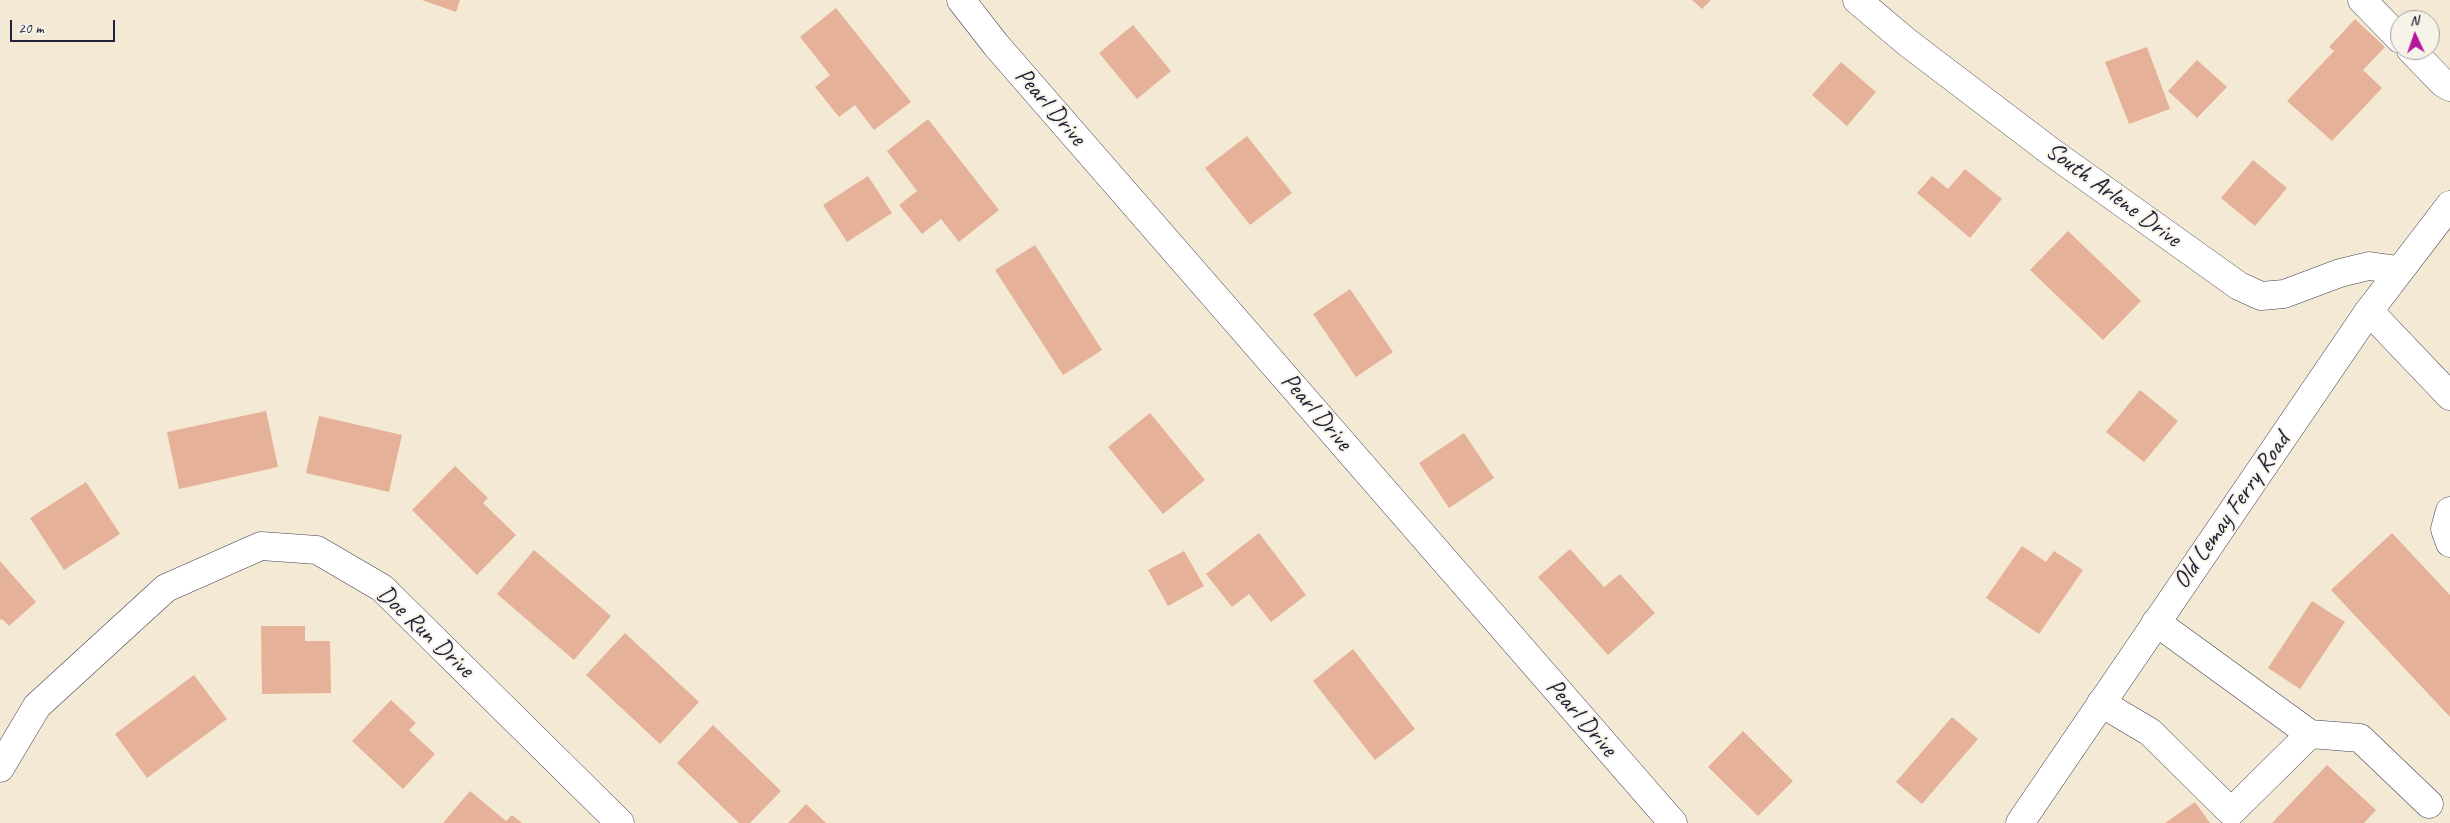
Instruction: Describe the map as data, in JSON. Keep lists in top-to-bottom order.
{
  "streets": {
    "street": [
      "Pearl Drive",
      "South Arlene Drive",
      "Old Lemay Ferry Road",
      "Doe Run Drive"
    ]
  },
  "crossings": [
    ["South Arlene Drive", "Old Lemay Ferry Road"]
  ],
  "scale_bar": "20 m",
  "north": "top"
}
